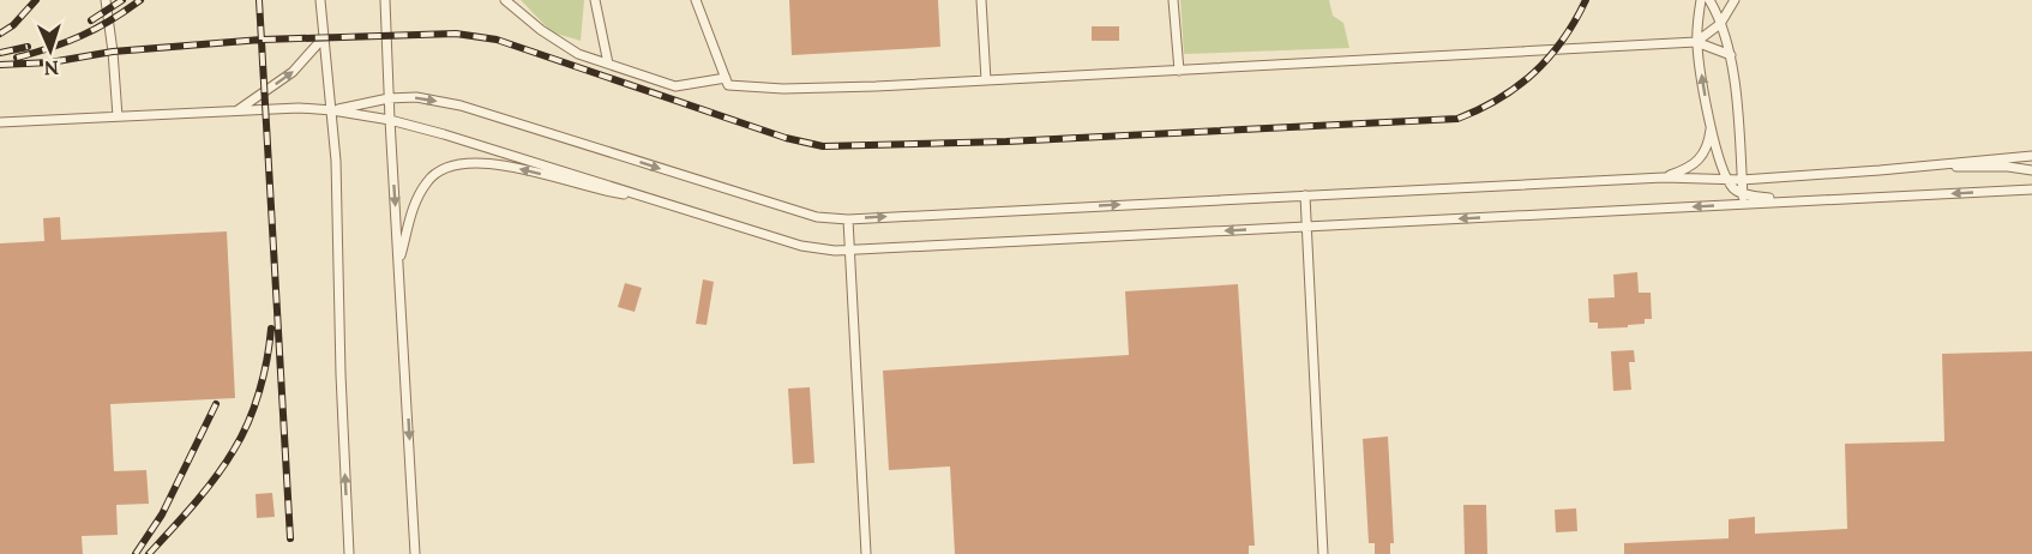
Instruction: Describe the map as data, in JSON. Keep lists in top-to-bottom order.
{
  "north": "bottom"
}
